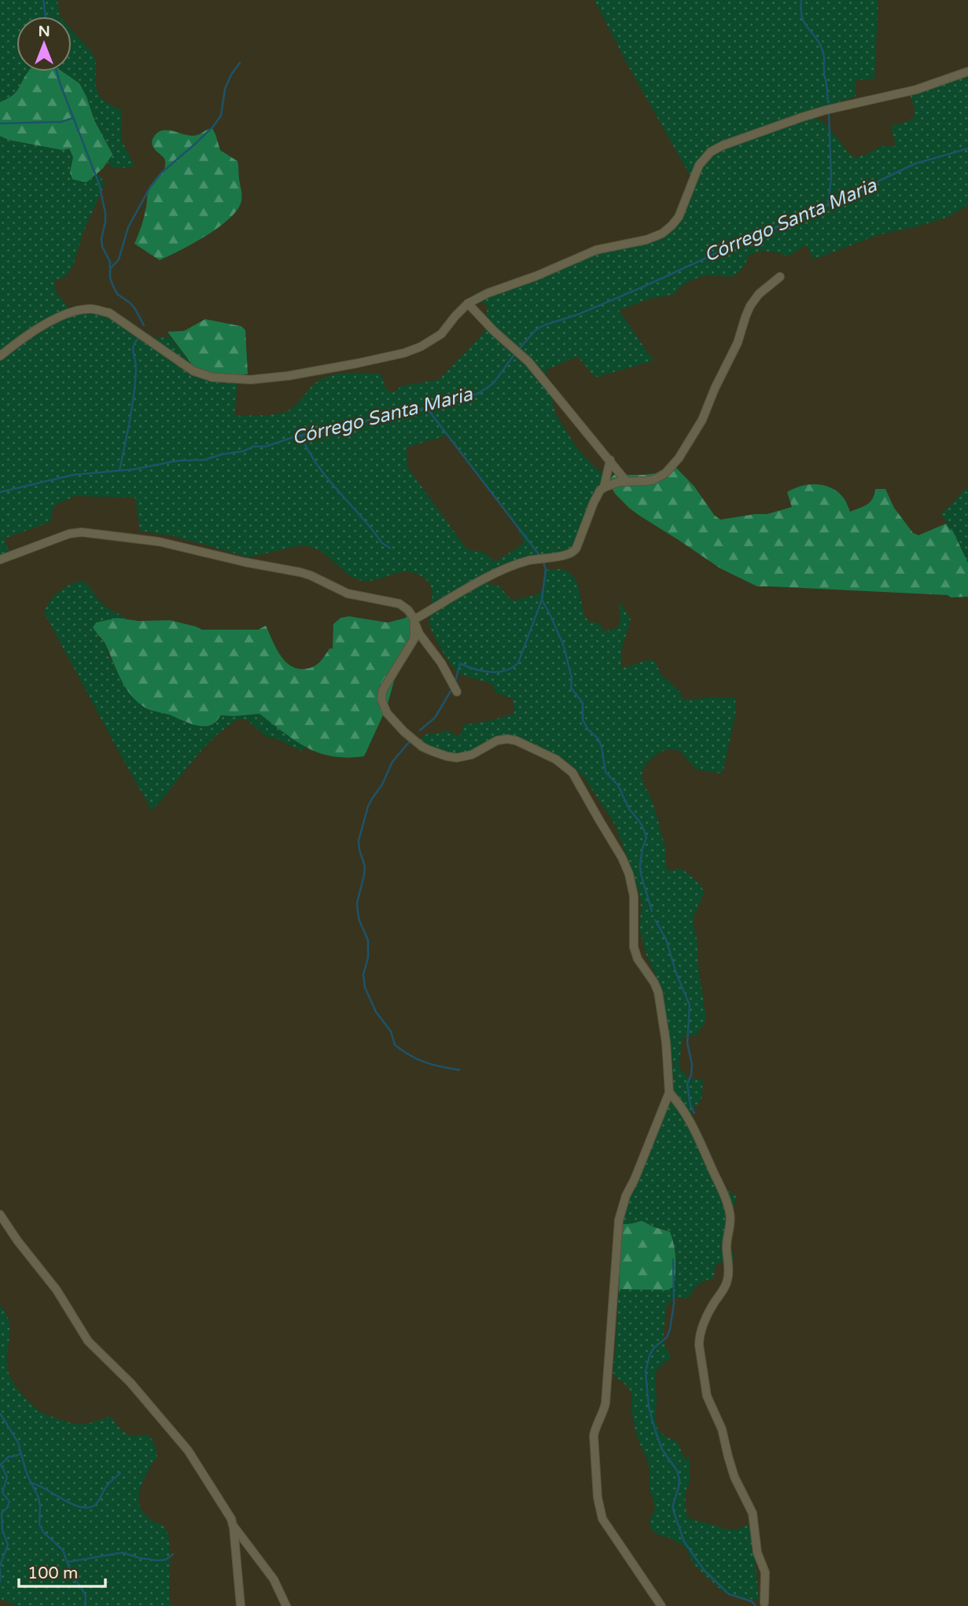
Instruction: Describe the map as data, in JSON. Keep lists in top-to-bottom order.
{
  "water": ["Córrego Santa Maria"],
  "scale_bar": "100 m",
  "north": "top"
}
